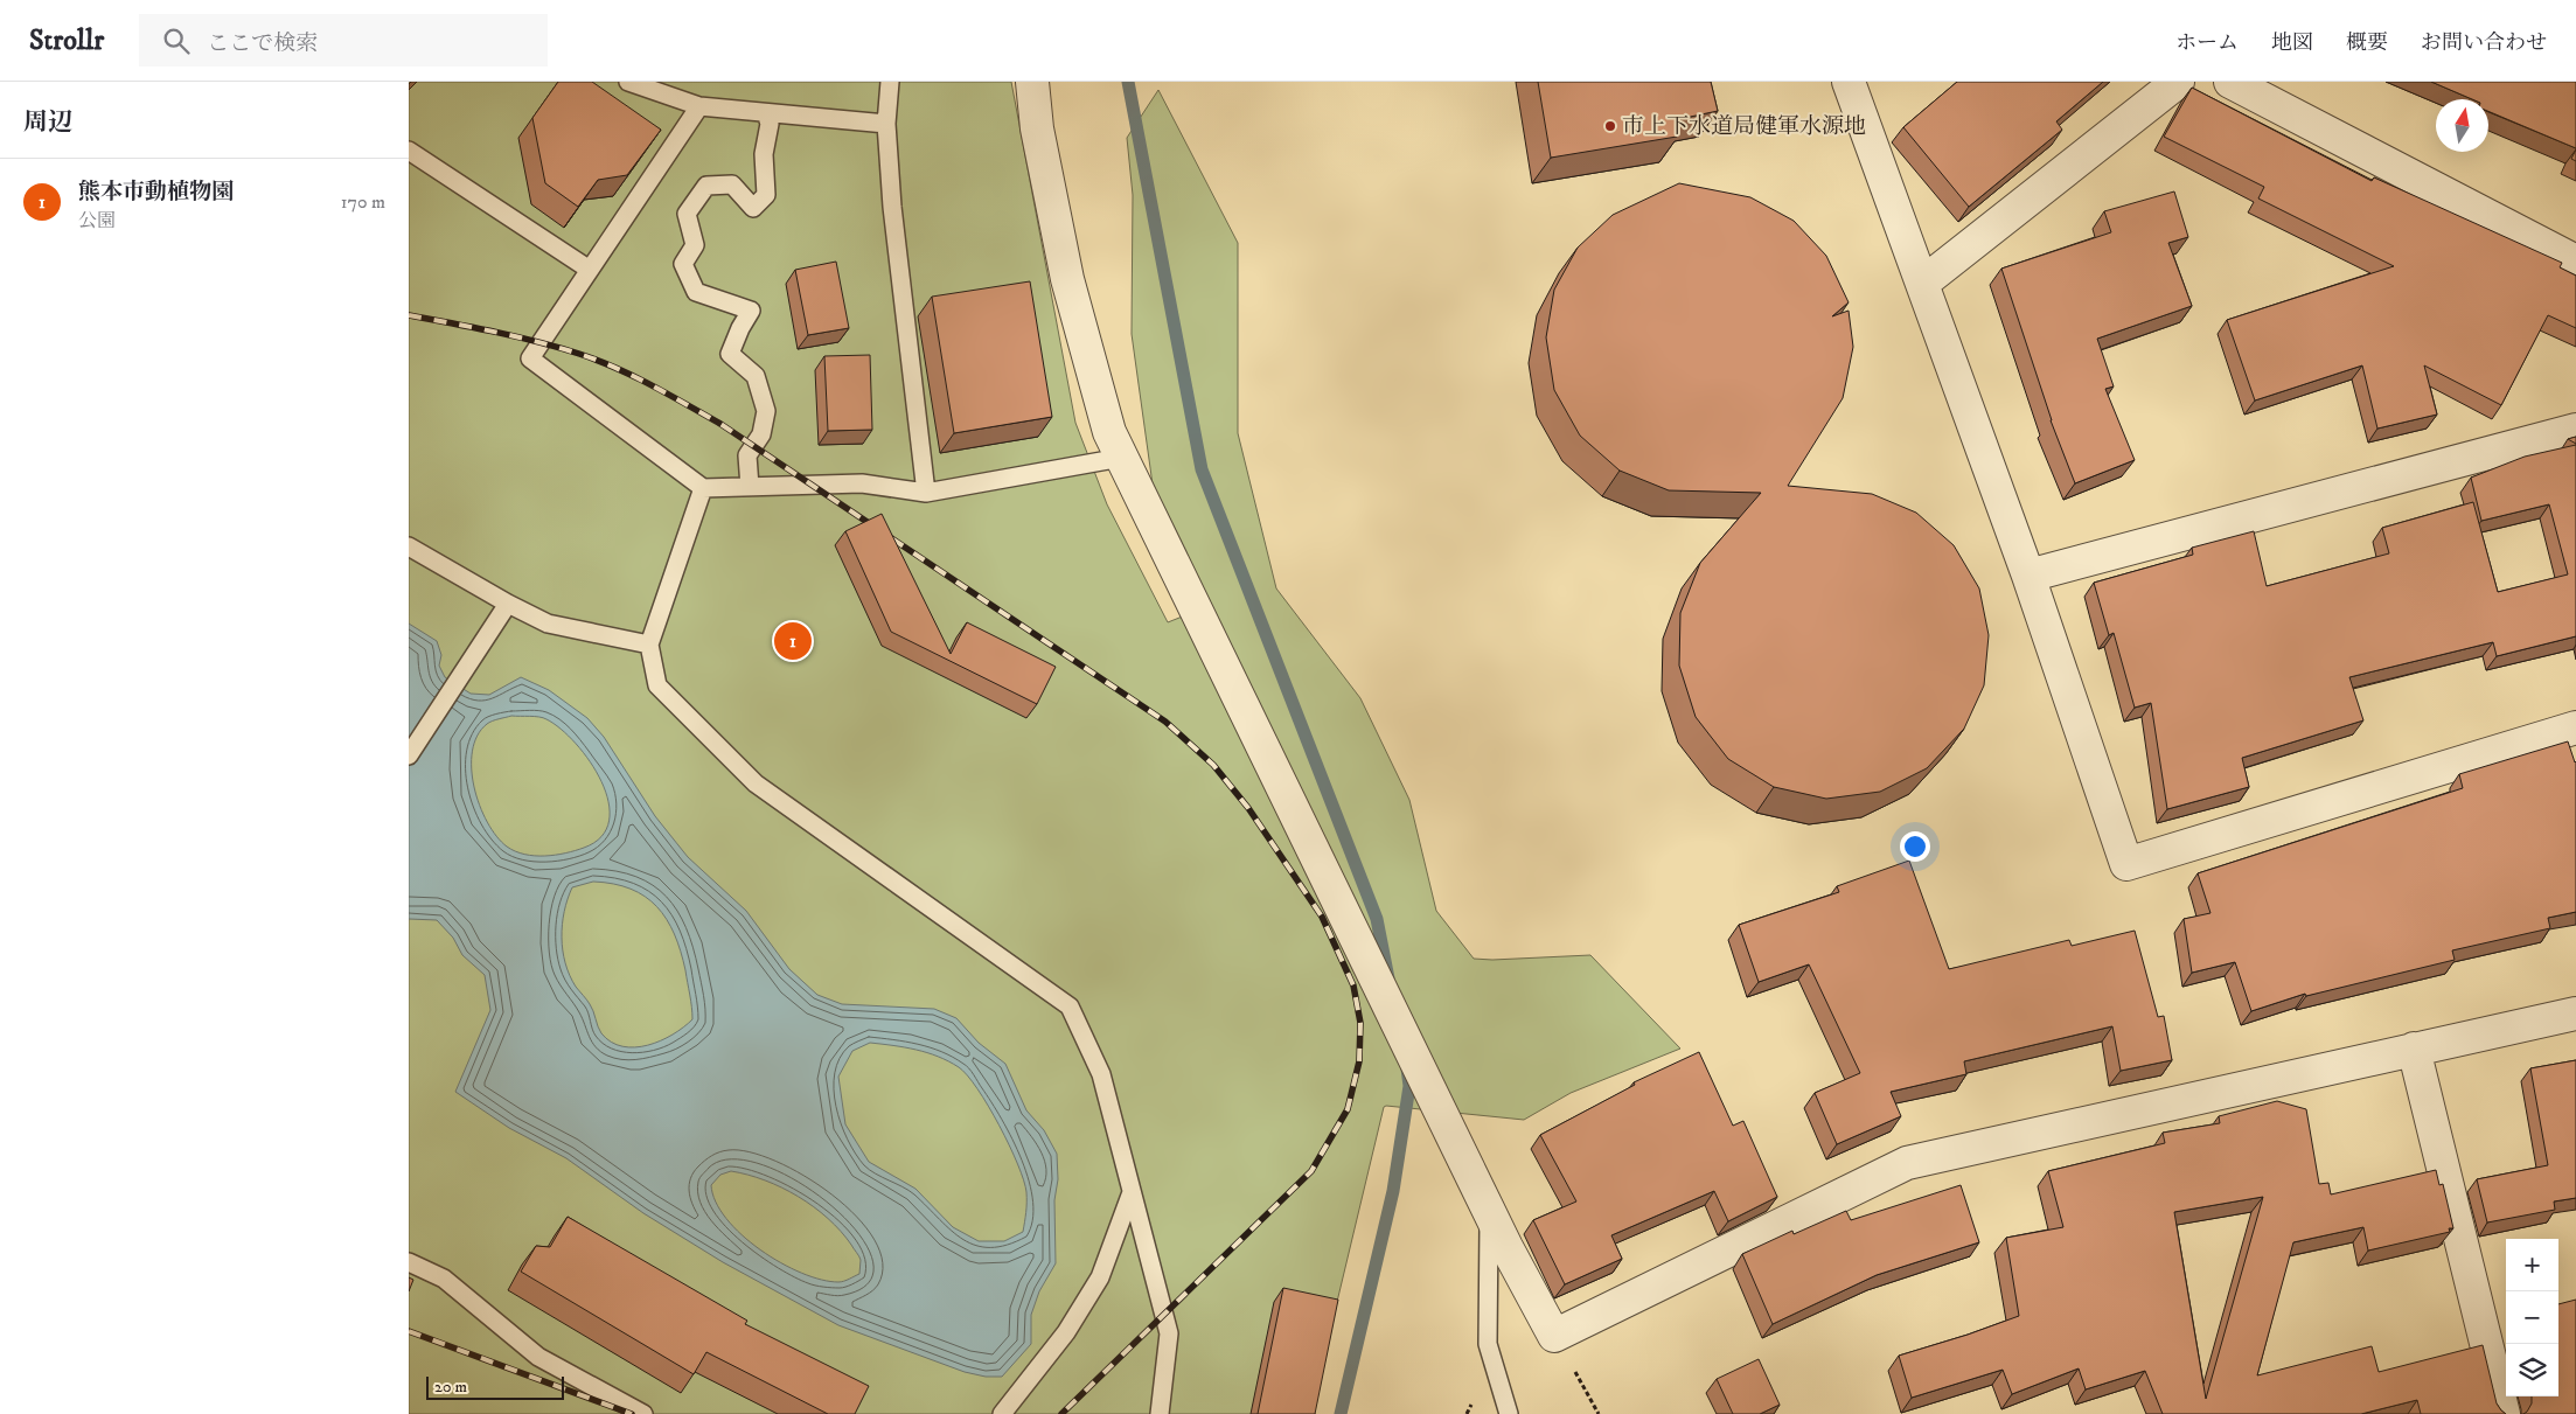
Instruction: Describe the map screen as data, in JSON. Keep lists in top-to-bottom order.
{
  "places": ["市上下水道局健軍水源地"],
  "scale_bar": "20 m",
  "north": "top",
  "page": {
    "header": "Strollr",
    "search": "ここで検索",
    "nav": [
      "ホーム",
      "地図",
      "概要",
      "お問い合わせ"
    ],
    "heading": "周辺",
    "list": [
      {
        "mark": "1",
        "name": "熊本市動植物園",
        "note": "公園",
        "value": "170 m"
      }
    ],
    "pins": "1",
    "map_buttons": ["+", "−"],
    "scale": "20 m"
  }
}
